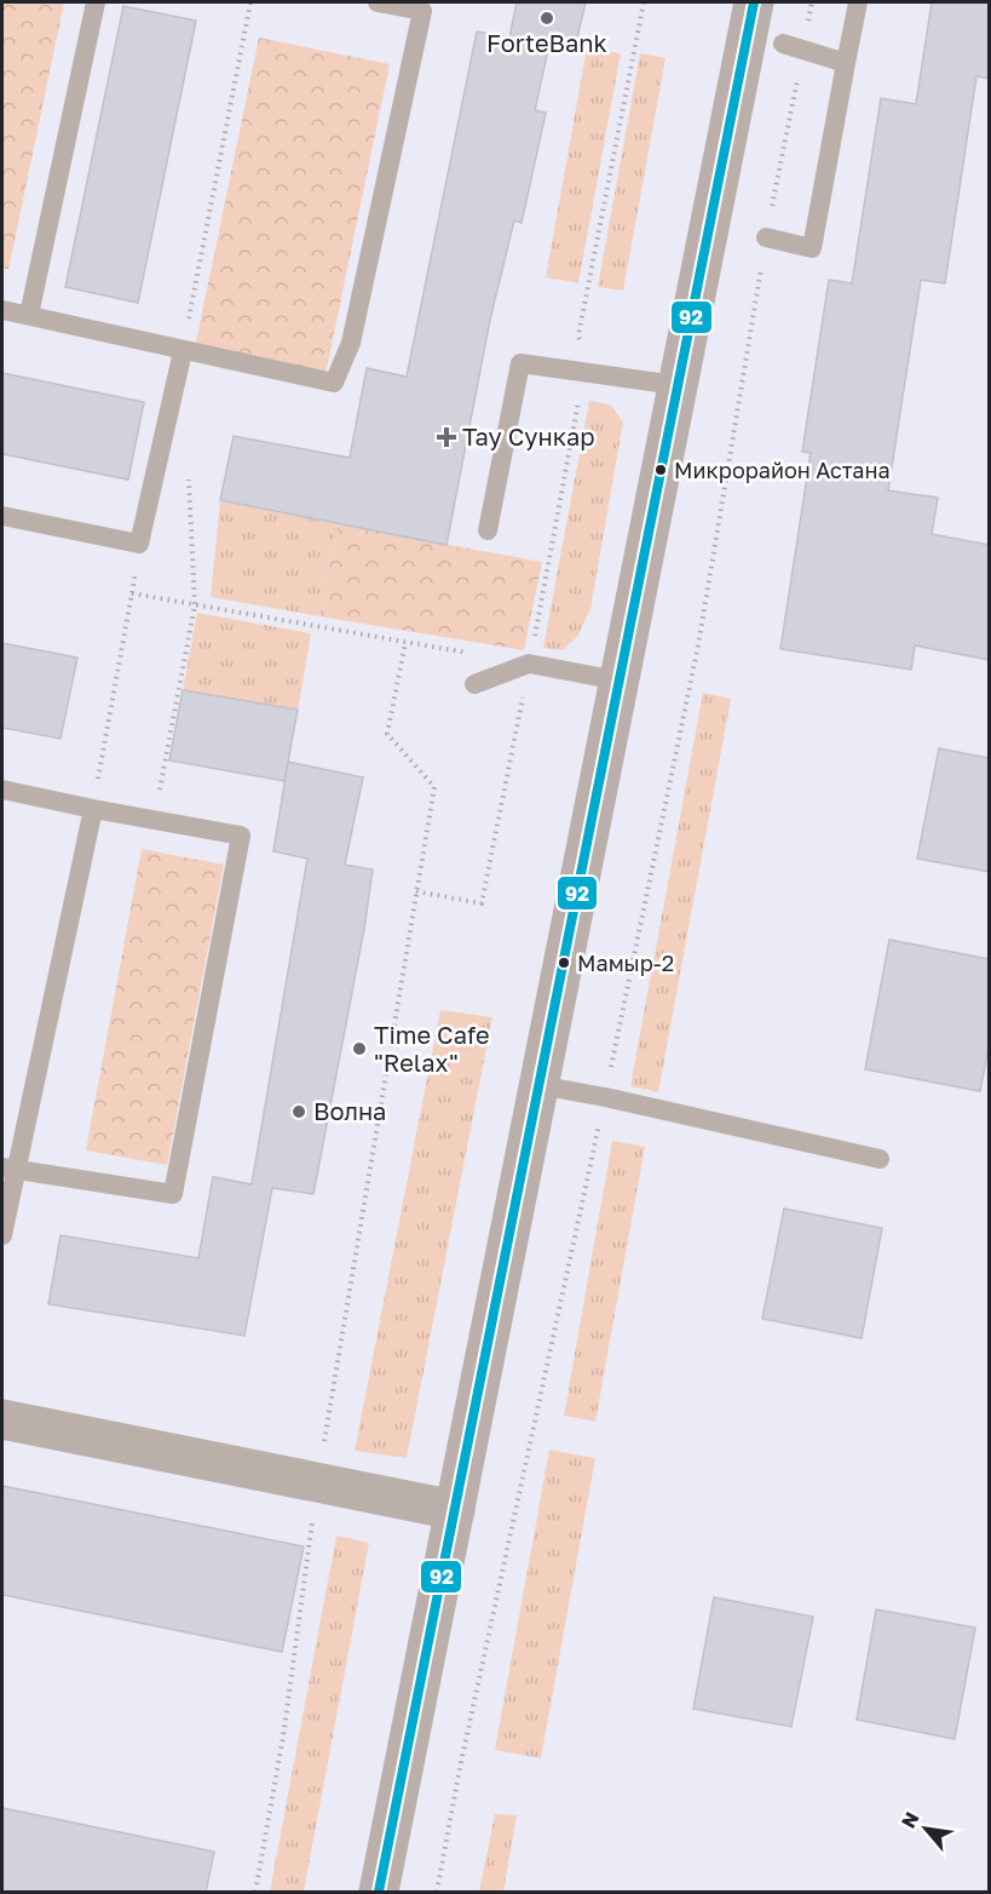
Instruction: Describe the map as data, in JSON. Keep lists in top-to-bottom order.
{
  "places": {
    "other": [
      "ForteBank",
      "Микрорайон Астана",
      "Мамыр-2",
      "Time Cafe \"Relax\"",
      "Волна"
    ],
    "health": ["Тау Сункар"]
  },
  "lines": ["transit line 92"],
  "north": "top left"
}
